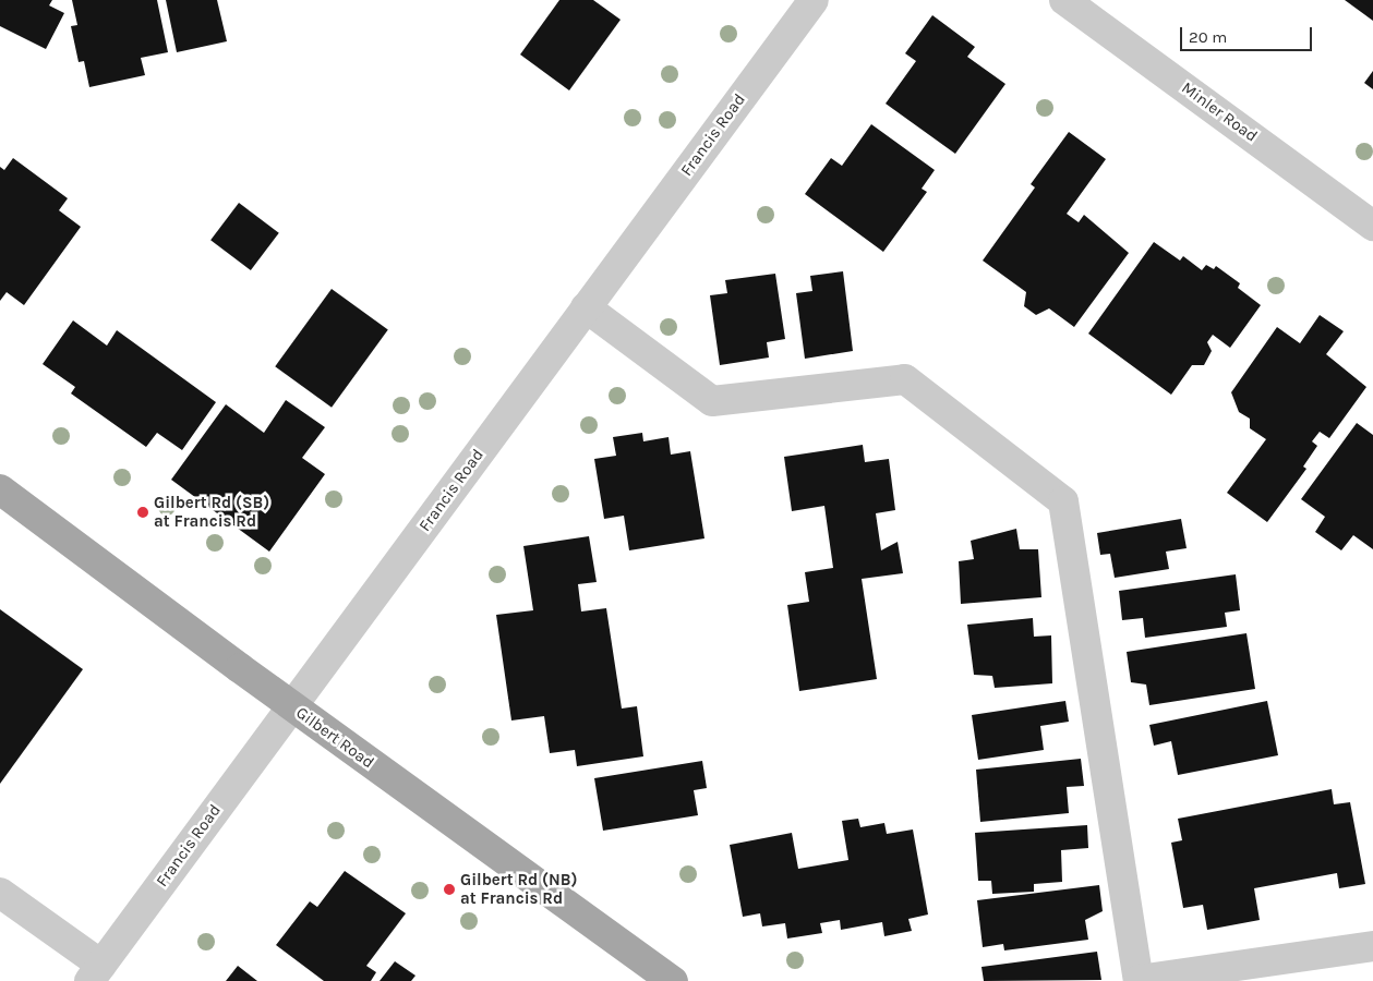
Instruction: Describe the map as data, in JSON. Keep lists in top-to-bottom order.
{
  "streets": {
    "main road": ["Gilbert Road"],
    "street": ["Minler Road", "Francis Road"]
  },
  "crossings": [
    ["Francis Road", "Gilbert Road"]
  ],
  "places": ["Gilbert Rd (SB) at Francis Rd", "Gilbert Rd (NB) at Francis Rd"],
  "scale_bar": "20 m"
}
